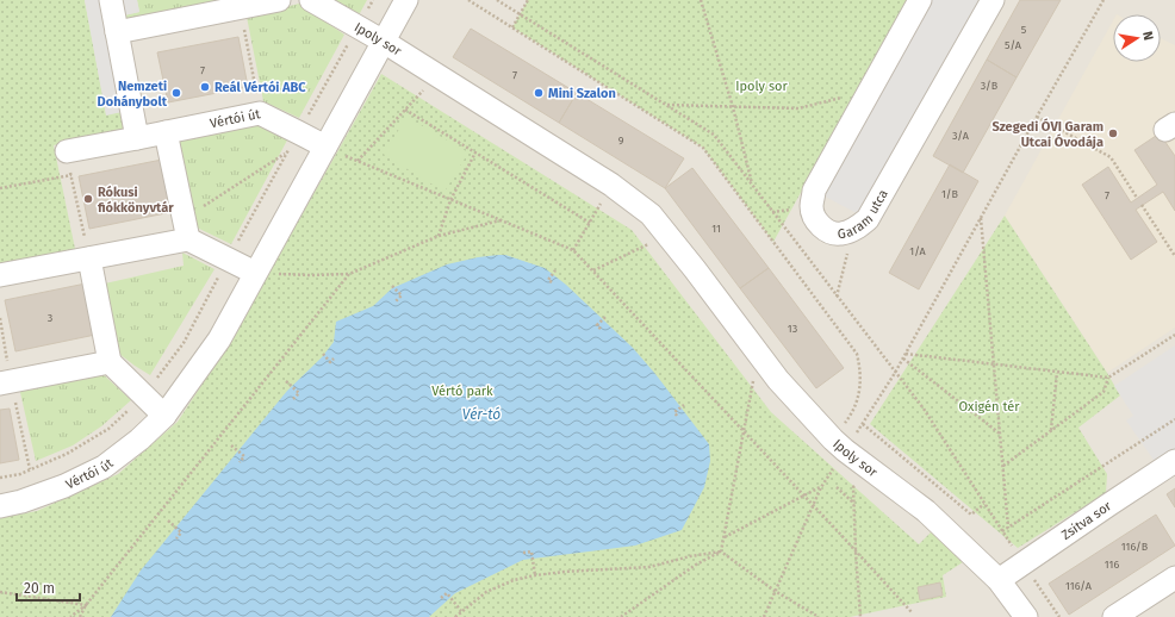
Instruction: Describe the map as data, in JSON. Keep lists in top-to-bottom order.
{
  "streets": {
    "street": [
      "Ipoly sor",
      "Vértói út",
      "Garam utca",
      "Zsitva sor"
    ]
  },
  "crossings": [
    ["Ipoly sor", "Vértói út"],
    ["Ipoly sor", "Zsitva sor"]
  ],
  "water": ["Vér-tó"],
  "parks": ["Ipoly sor", "Vértó park", "Oxigén tér"],
  "places": [
    "Reál Vértói ABC",
    "Nemzeti Dohánybolt",
    "Mini Szalon",
    "Szegedi ÓVI Garam Utcai Óvodája",
    "Rókusi fiókkönyvtár"
  ],
  "house_numbers": [
    "5",
    "5/A",
    "7",
    "7",
    "3/B",
    "3/A",
    "9",
    "1/B",
    "7",
    "11",
    "1/A",
    "3",
    "13",
    "116/B",
    "116",
    "116/A"
  ],
  "scale_bar": "20 m",
  "north": "right"
}
